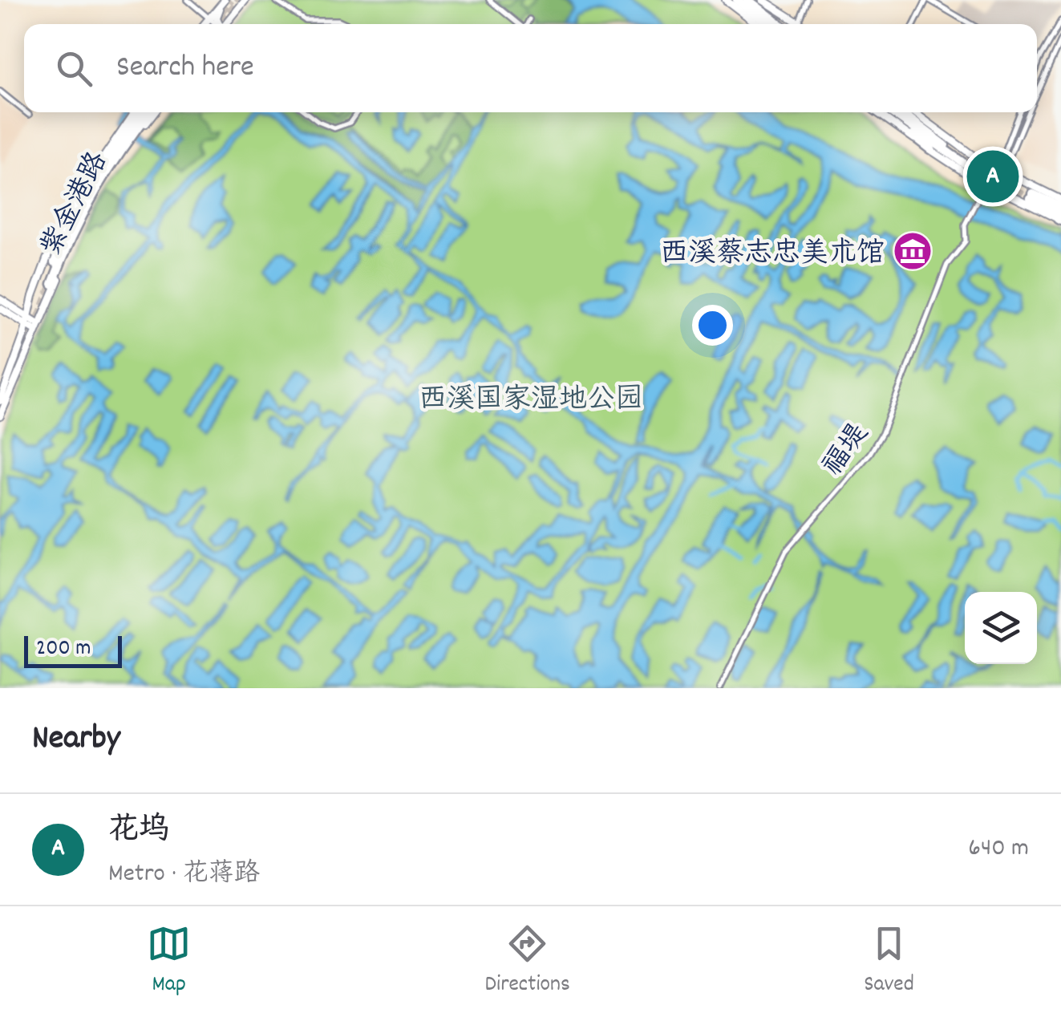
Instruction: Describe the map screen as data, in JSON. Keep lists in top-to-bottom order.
{
  "streets": {
    "highway": ["紫金港路"],
    "street": ["福堤"]
  },
  "parks": ["西溪国家湿地公园"],
  "places": {
    "museum": ["西溪蔡志忠美术馆"]
  },
  "scale_bar": "200 m",
  "page": {
    "search": "Search here",
    "pins": "A",
    "scale": "200 m",
    "heading": "Nearby",
    "list": [
      {
        "mark": "A",
        "name": "花坞",
        "note": "Metro · 花蒋路",
        "value": "640 m"
      }
    ],
    "nav": ["Map", "Directions", "Saved"]
  }
}
